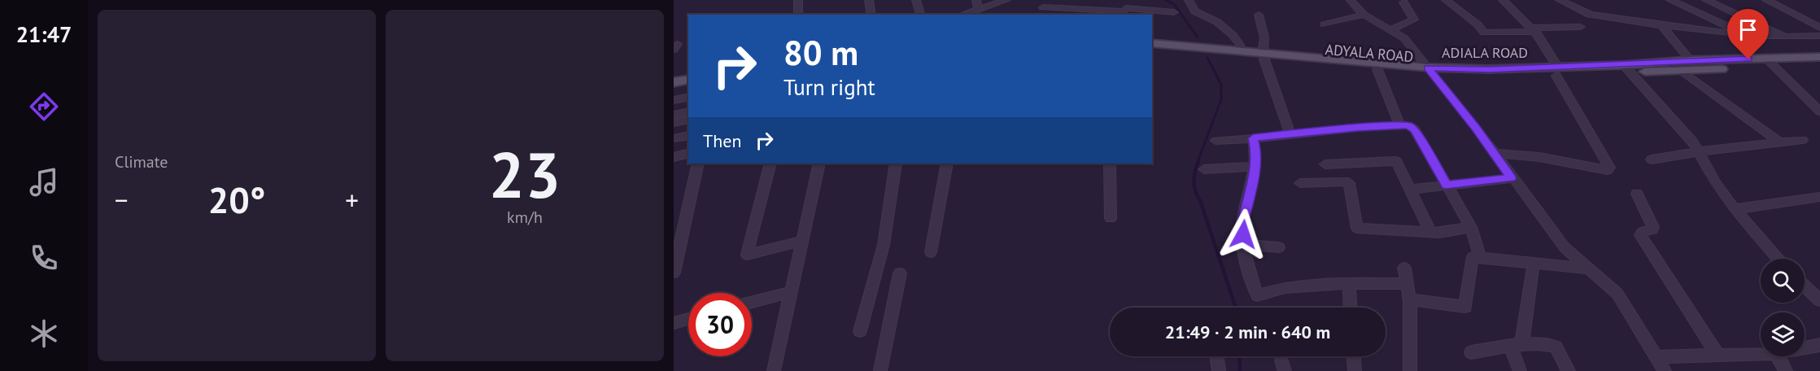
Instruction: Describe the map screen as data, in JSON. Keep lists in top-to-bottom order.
{
  "streets": {
    "main road": ["ADIALA ROAD", "ADYALA ROAD"]
  },
  "crossings": [
    ["ADIALA ROAD", "ADYALA ROAD"]
  ],
  "page": {
    "tabs": "21:47",
    "tile": [
      "Climate",
      ["23", "km/h"]
    ],
    "turn": ["80 m", "Turn right"],
    "then": "Then",
    "heat": ["−", "20°", "+"],
    "limit": "30",
    "trip": "21:49 · 2 min · 640 m"
  }
}
